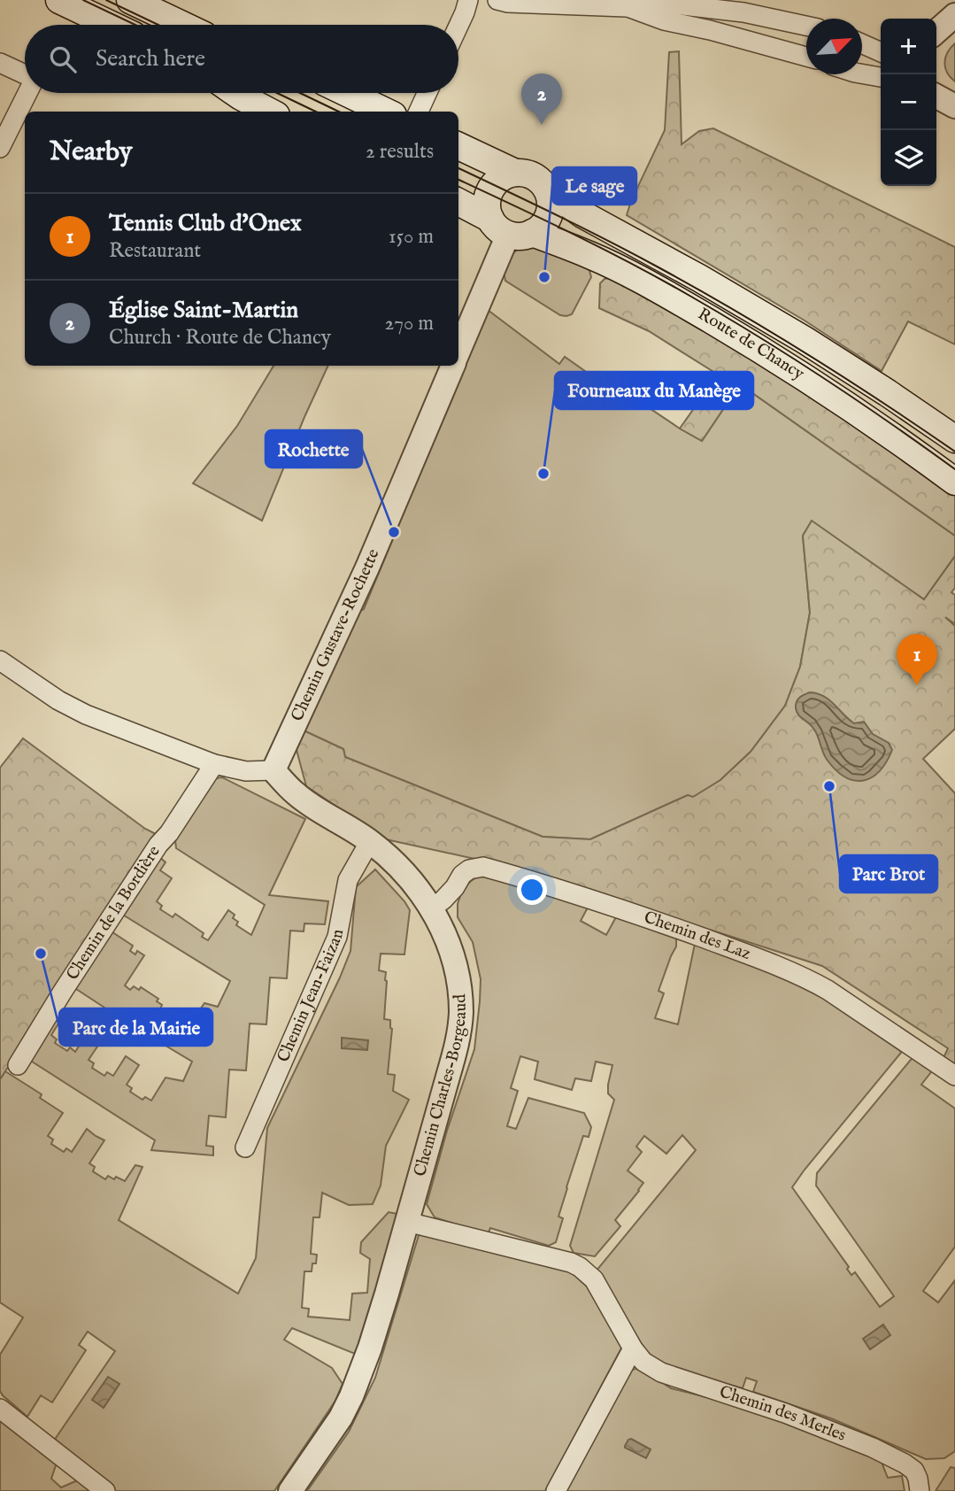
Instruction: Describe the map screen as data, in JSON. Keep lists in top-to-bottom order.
{
  "streets": {
    "main road": ["Route de Chancy"],
    "street": [
      "Chemin Gustave-Rochette",
      "Chemin de la Bordière",
      "Chemin des Laz",
      "Chemin Jean-Faizan",
      "Chemin Charles-Borgeaud",
      "Chemin des Merles"
    ]
  },
  "crossings": [
    ["Route de Chancy", "Chemin Gustave-Rochette"],
    ["Chemin Gustave-Rochette", "Chemin Charles-Borgeaud"],
    ["Chemin des Laz", "Chemin Charles-Borgeaud"],
    ["Chemin Jean-Faizan", "Chemin Charles-Borgeaud"],
    ["Chemin Charles-Borgeaud", "Chemin des Merles"]
  ],
  "places": [
    "Le sage",
    "Fourneaux du Manège",
    "Rochette",
    "Parc Brot",
    "Parc de la Mairie"
  ],
  "north": "top right",
  "page": {
    "map_buttons": ["+", "−"],
    "search": "Search here",
    "pins": ["2", "1"],
    "heading": ["Nearby", "2 results"],
    "list": [
      {
        "mark": "1",
        "name": "Tennis Club d'Onex",
        "note": "Restaurant",
        "value": "150 m"
      },
      {
        "mark": "2",
        "name": "Église Saint-Martin",
        "note": "Church · Route de Chancy",
        "value": "270 m"
      }
    ]
  }
}
